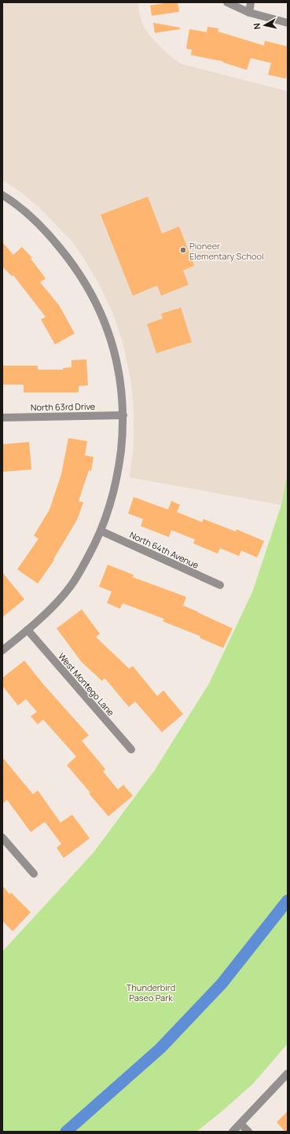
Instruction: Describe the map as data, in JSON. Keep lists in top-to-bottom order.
{
  "streets": {
    "street": ["North 63rd Drive", "North 64th Avenue", "West Montego Lane"]
  },
  "parks": ["Thunderbird Paseo Park"],
  "places": ["Pioneer Elementary School"],
  "north": "left"
}
